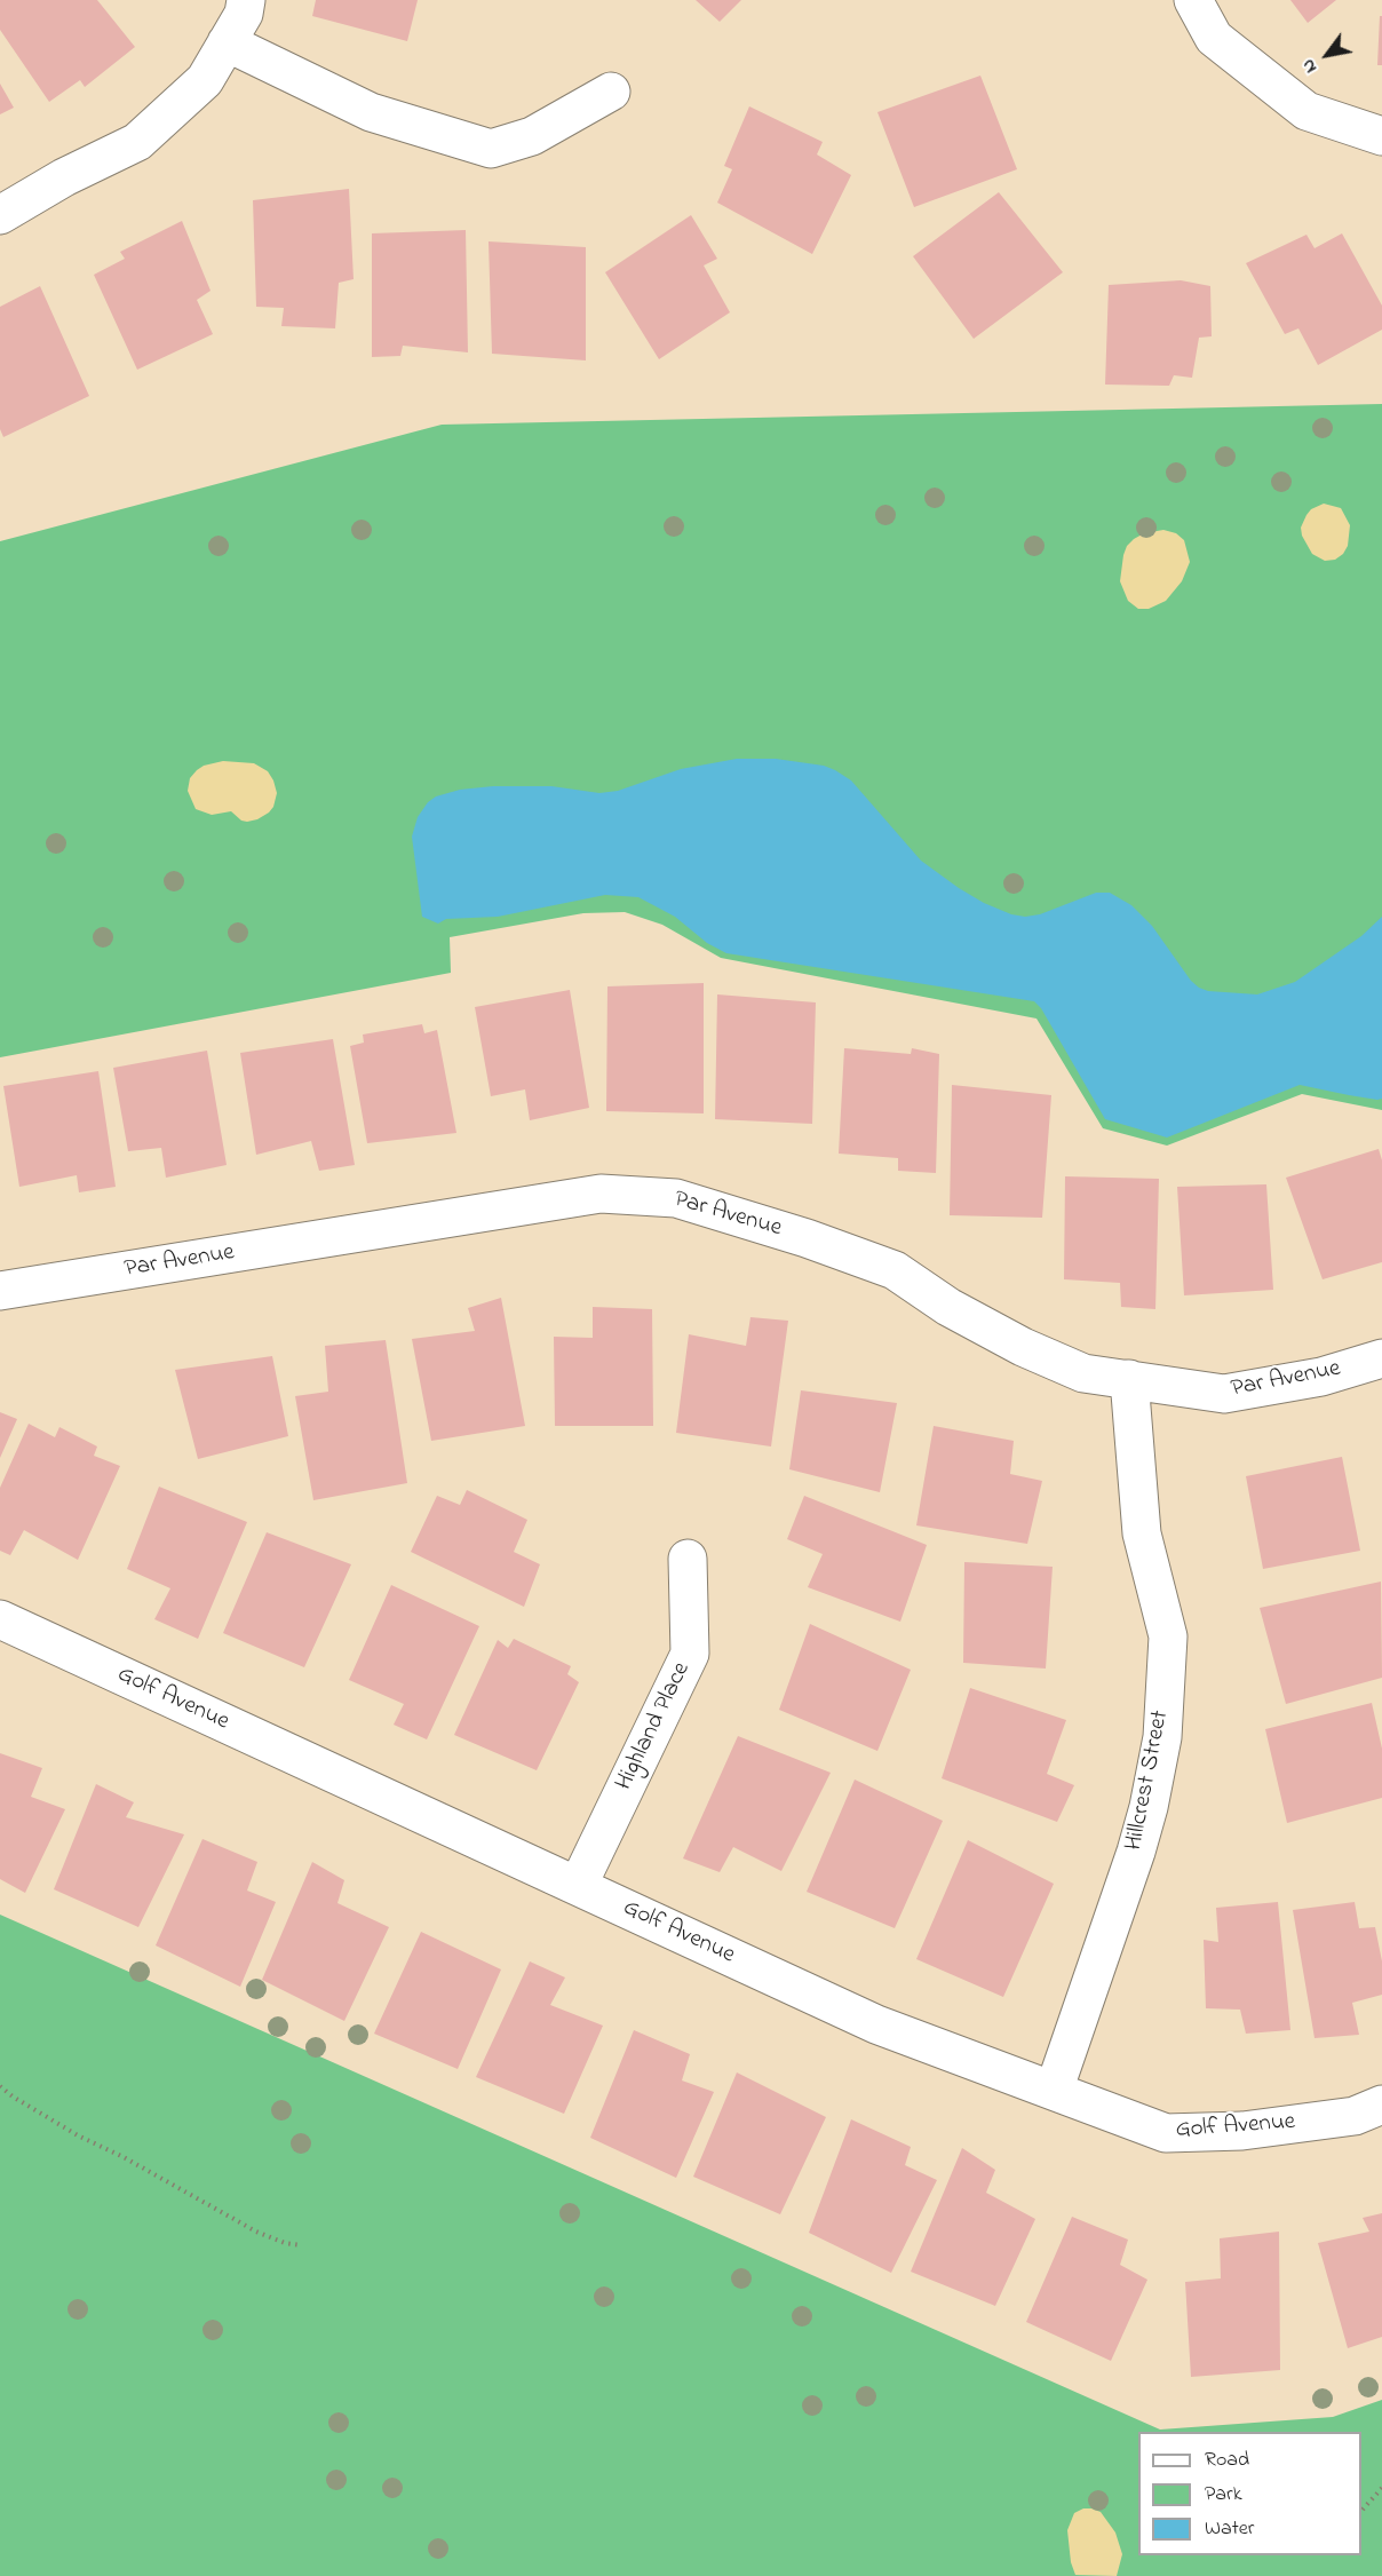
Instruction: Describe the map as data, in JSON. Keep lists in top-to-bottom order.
{
  "streets": {
    "street": [
      "Par Avenue",
      "Golf Avenue",
      "Highland Place",
      "Hillcrest Street"
    ]
  },
  "crossings": [
    ["Par Avenue", "Hillcrest Street"],
    ["Golf Avenue", "Highland Place"],
    ["Golf Avenue", "Hillcrest Street"]
  ],
  "legend": ["Road", "Park", "Water"],
  "north": "bottom left"
}
